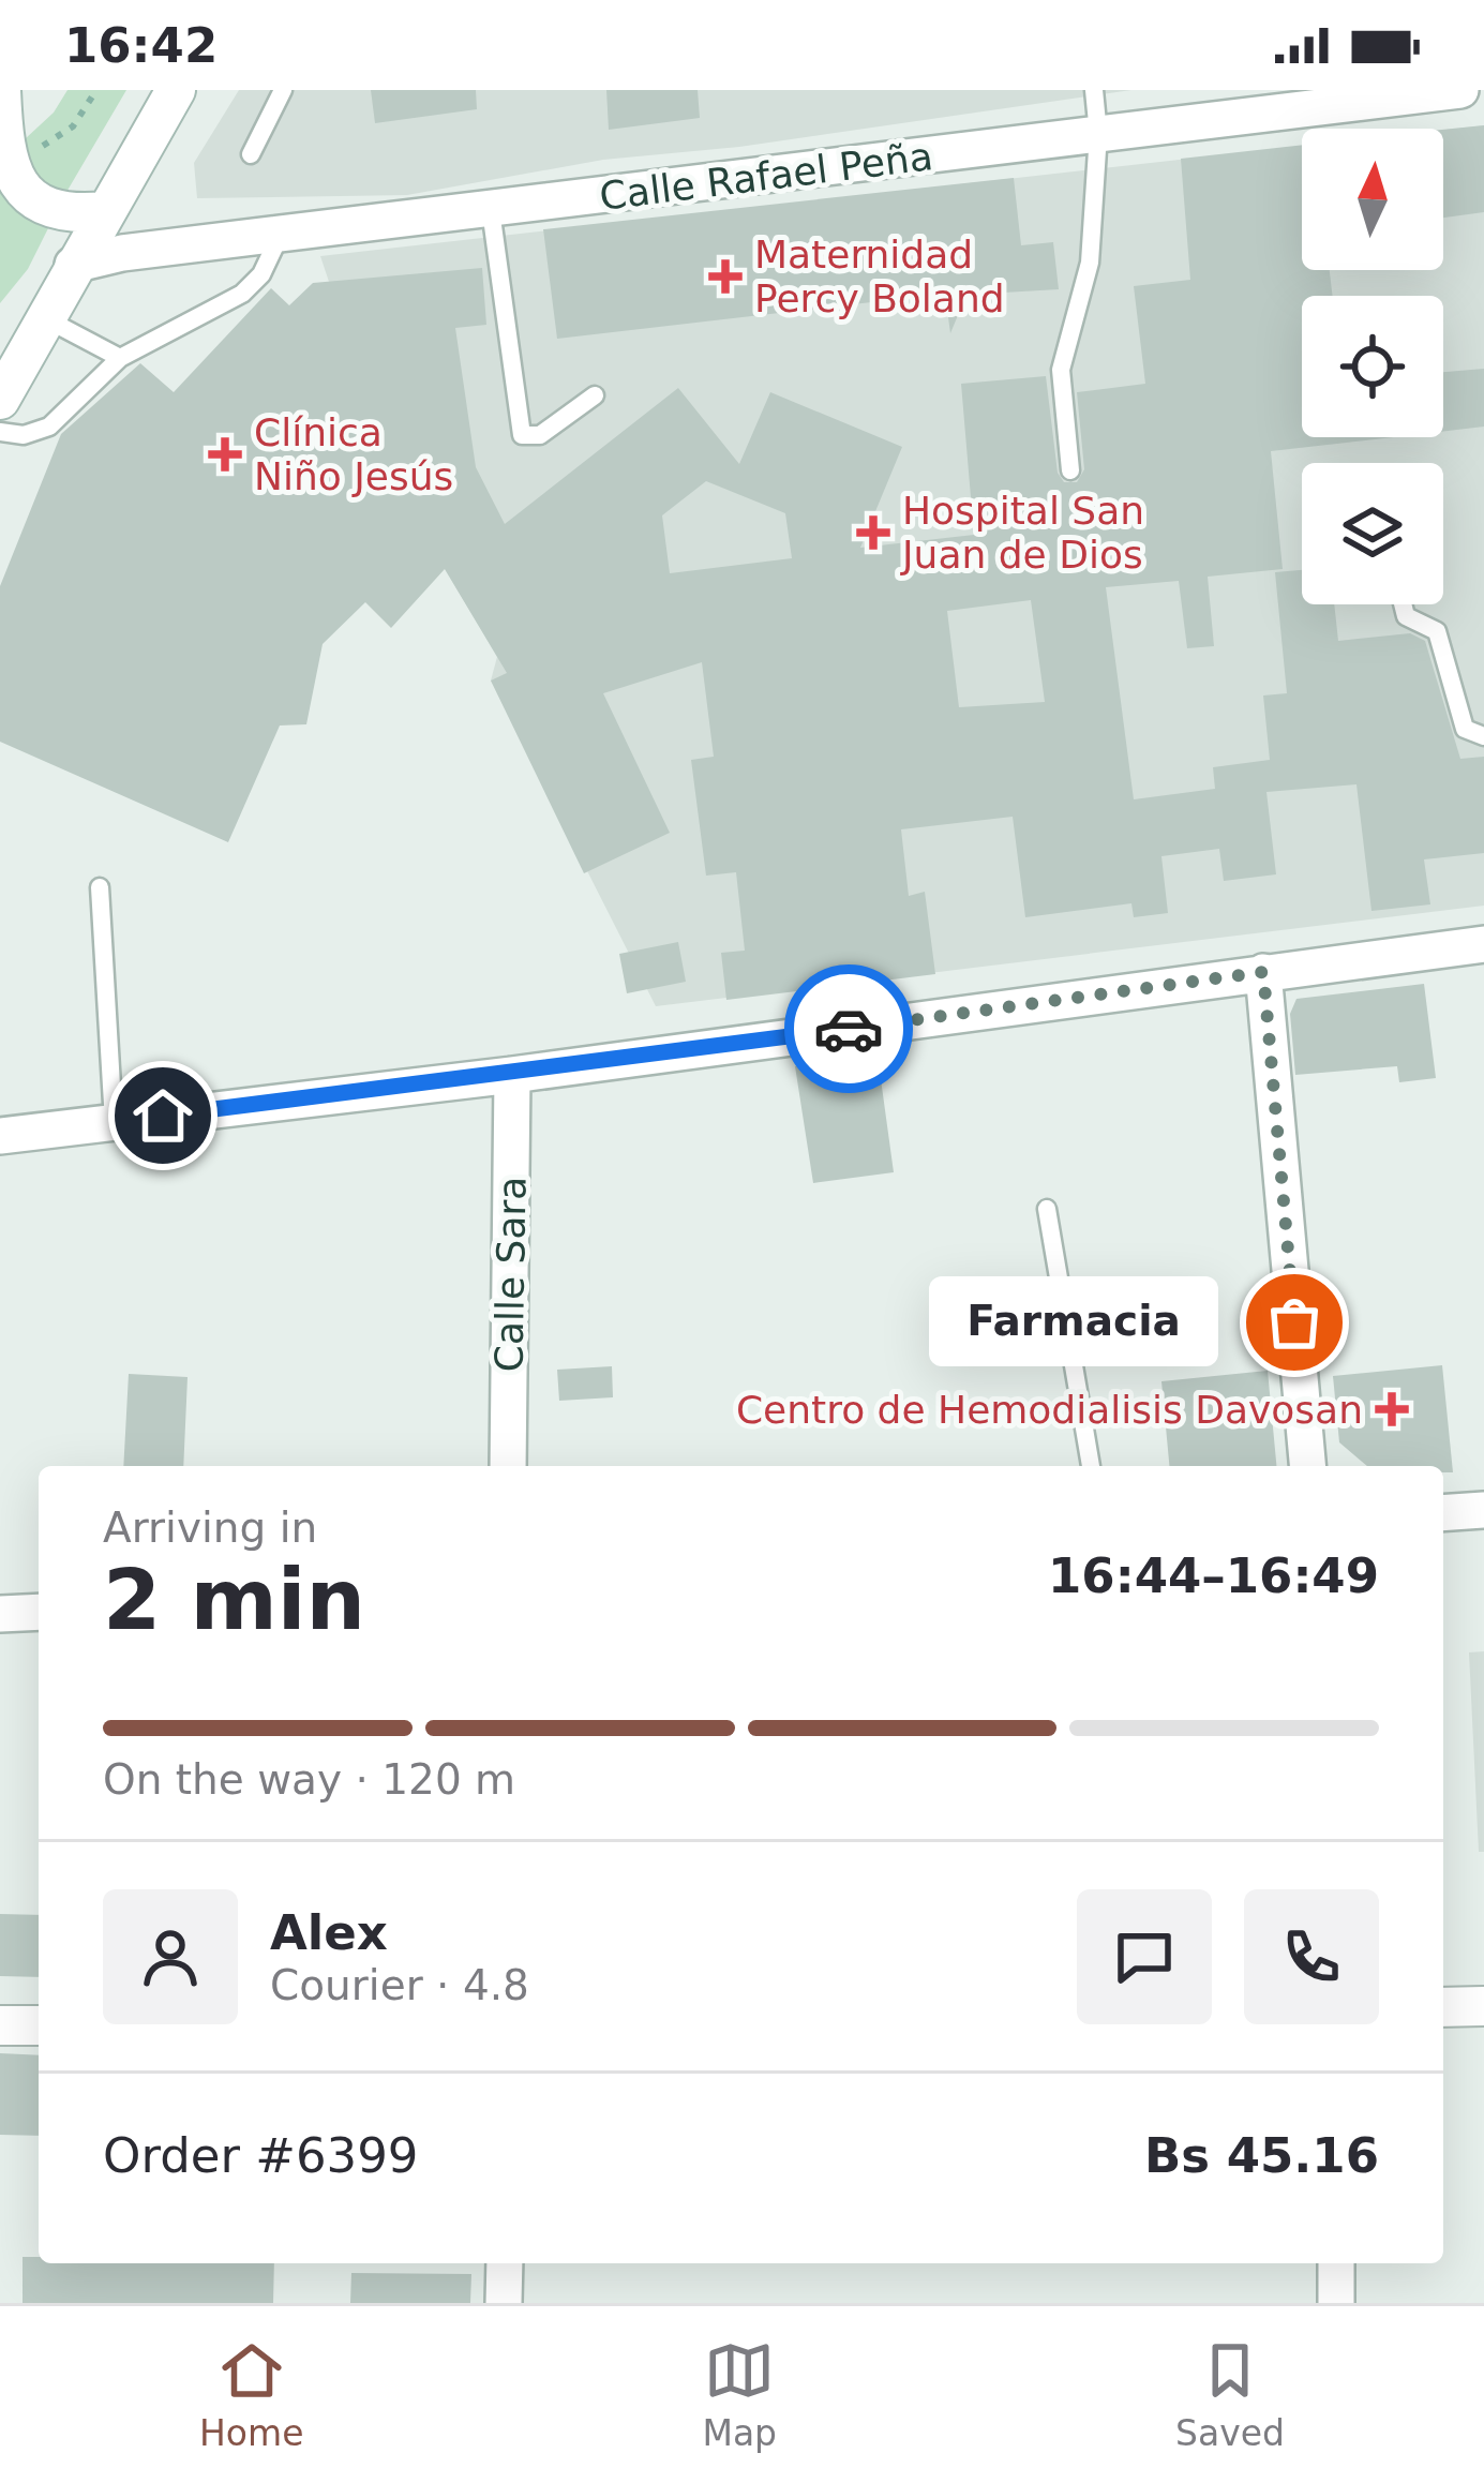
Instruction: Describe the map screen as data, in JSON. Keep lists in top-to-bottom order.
{
  "streets": {
    "street": ["Calle Rafael Peña", "Calle Sara"]
  },
  "places": {
    "health": [
      "Maternidad Percy Boland",
      "Clínica Niño Jesús",
      "Hospital San Juan de Dios",
      "Centro de Hemodialisis Davosan"
    ],
    "other": ["Farmacia"]
  },
  "north": "top",
  "page": {
    "status": "16:42",
    "bubble": "Farmacia",
    "heading": ["2 min", "Arriving in", "16:44–16:49"],
    "panel": [
      "Alex",
      "Courier · 4.8",
      "Order #6399",
      "Bs 45.16"
    ],
    "bar": "On the way · 120 m",
    "tabs": ["Home", "Map", "Saved"]
  }
}
